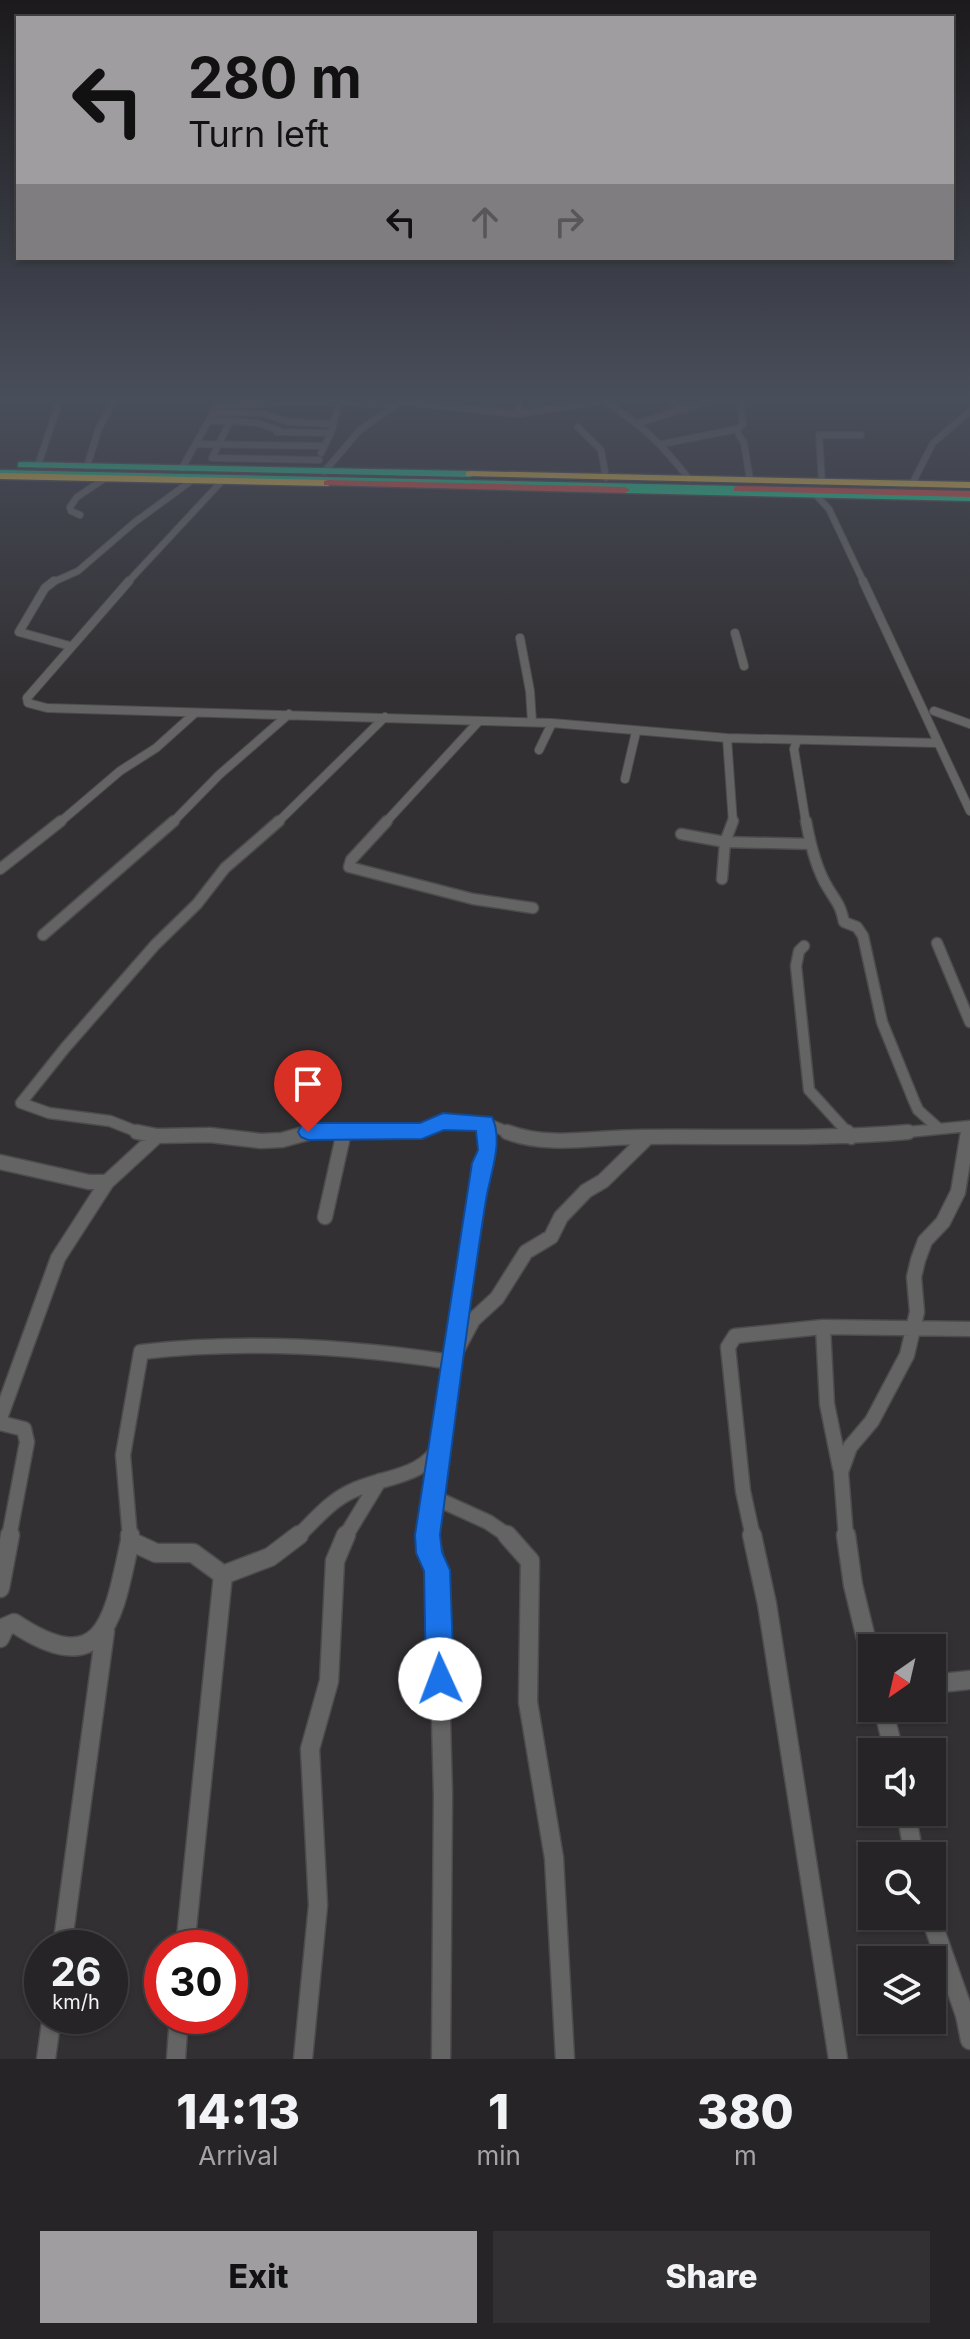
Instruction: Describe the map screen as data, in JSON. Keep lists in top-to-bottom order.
{
  "north": "bottom left",
  "page": {
    "turn": ["280 m", "Turn left"],
    "speed": "26 km/h",
    "limit": "30",
    "eta": [
      "14:13",
      "Arrival",
      "1",
      "min",
      "380",
      "m"
    ],
    "buttons": ["Exit", "Share"]
  }
}
